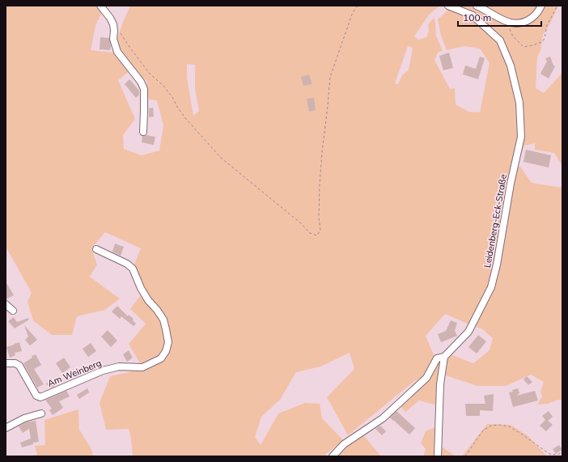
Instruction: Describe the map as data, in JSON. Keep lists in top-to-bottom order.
{
  "streets": {
    "street": ["Leidenberg-Eck-Straße", "Am Weinberg"]
  },
  "scale_bar": "100 m"
}
